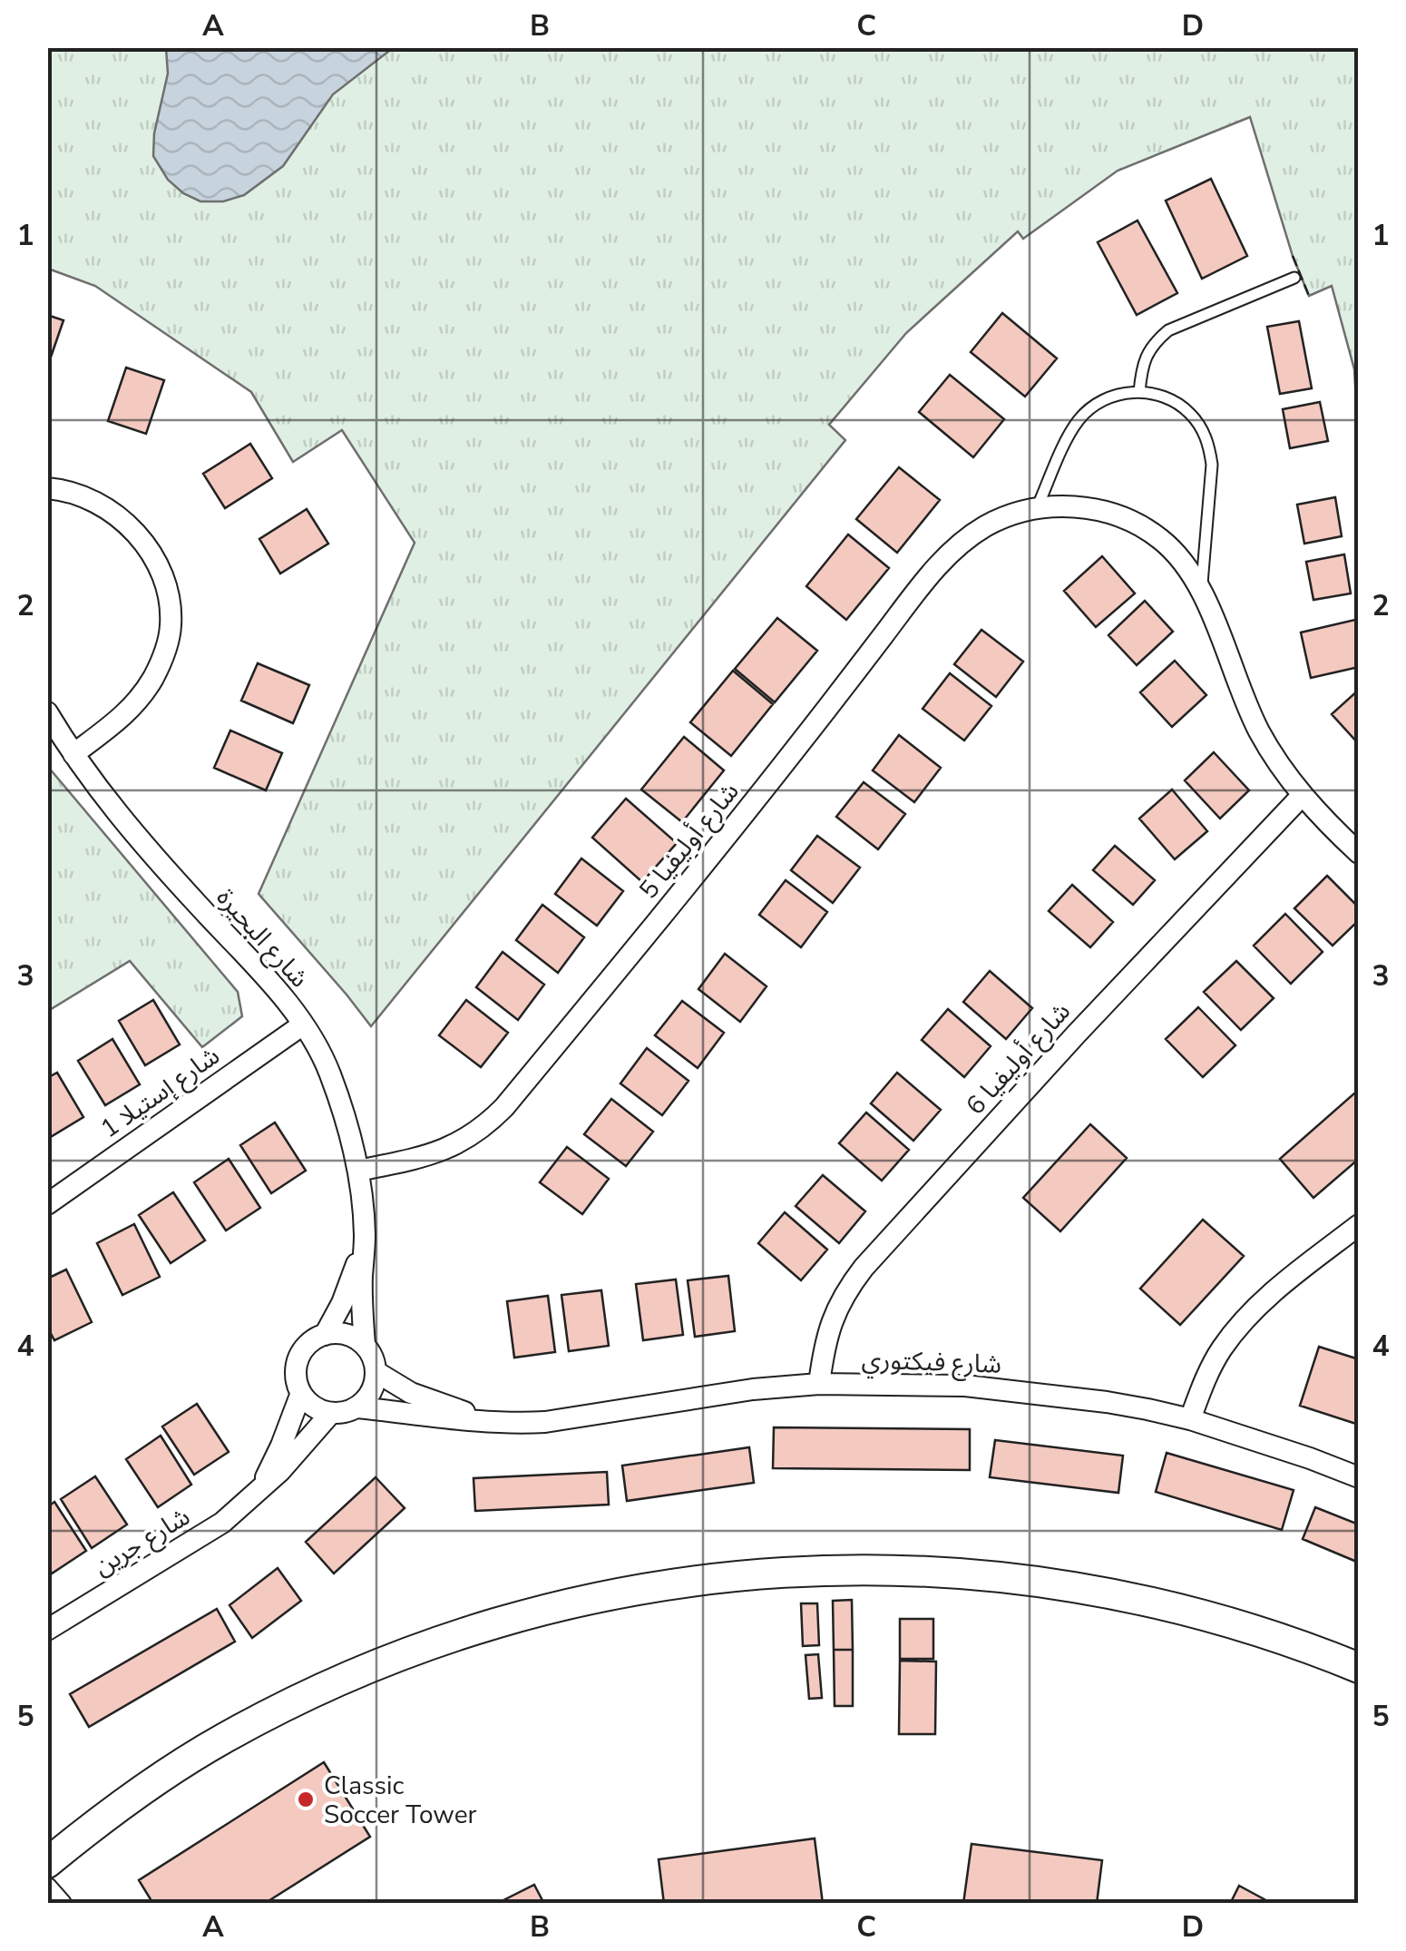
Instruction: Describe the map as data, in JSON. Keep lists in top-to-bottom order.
{
  "streets": {
    "street": [
      "شارع أوليفيا 5",
      "شارع البحيرة",
      "شارع أوليفيا 6",
      "شارع إستيلا 1",
      "شارع فيكتوري",
      "شارع جرين"
    ]
  },
  "crossings": [
    ["شارع أوليفيا 5", "شارع البحيرة"],
    ["شارع أوليفيا 5", "شارع أوليفيا 6"],
    ["شارع البحيرة", "شارع إستيلا 1"],
    ["شارع البحيرة", "شارع فيكتوري"],
    ["شارع البحيرة", "شارع جرين"],
    ["شارع أوليفيا 6", "شارع فيكتوري"],
    ["شارع فيكتوري", "شارع جرين"]
  ],
  "places": ["Classic Soccer Tower"],
  "grid": {
    "columns": [
      "A",
      "B",
      "C",
      "D"
    ],
    "rows": [
      "1",
      "2",
      "3",
      "4",
      "5"
    ]
  }
}
